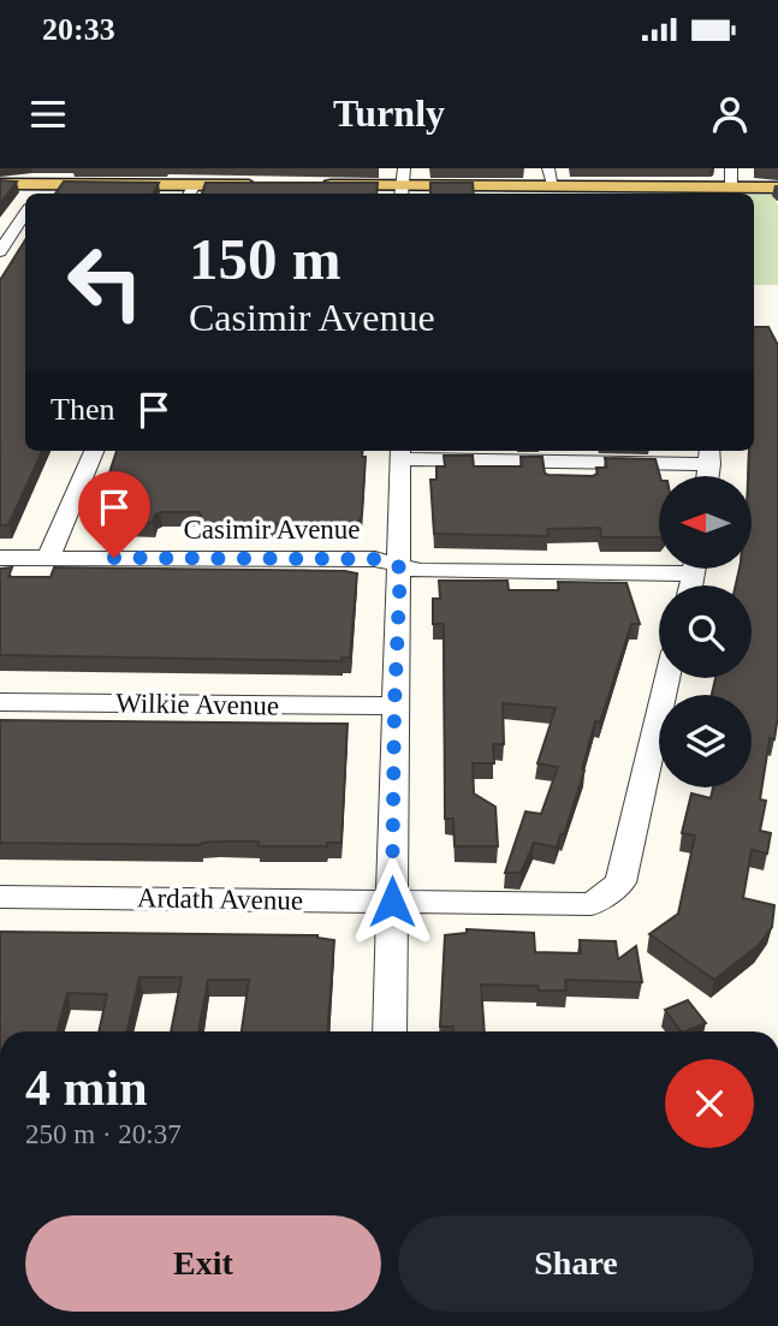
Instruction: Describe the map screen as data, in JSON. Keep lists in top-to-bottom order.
{
  "streets": {
    "street": ["Casimir Avenue", "Wilkie Avenue", "Ardath Avenue"]
  },
  "north": "left",
  "page": {
    "status": "20:33",
    "header": "Turnly",
    "turn": ["150 m", "Casimir Avenue"],
    "then": "Then",
    "heading": ["4 min", "250 m · 20:37"],
    "buttons": ["Exit", "Share"]
  }
}
